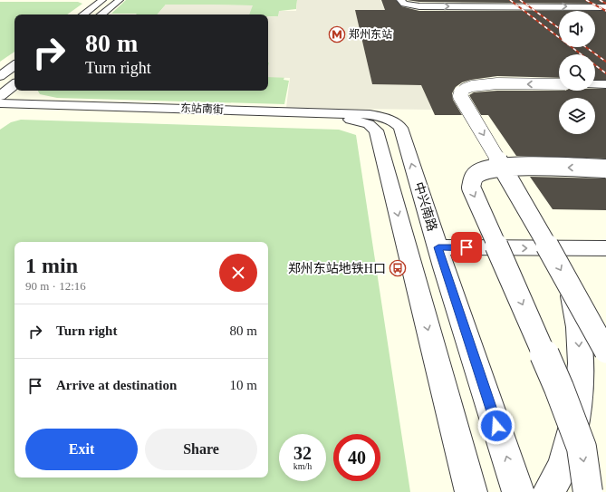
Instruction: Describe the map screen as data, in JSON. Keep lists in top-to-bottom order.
{
  "streets": {
    "street": ["东站南街", "中兴南路"]
  },
  "crossings": [
    ["东站南街", "中兴南路"]
  ],
  "one_way": ["东站南街"],
  "places": {
    "metro station": ["郑州东站"],
    "bus stop": ["郑州东站地铁H口"]
  },
  "page": {
    "turn": ["80 m", "Turn right"],
    "heading": ["1 min", "90 m · 12:16"],
    "list": [
      {
        "name": "Turn right",
        "value": "80 m"
      },
      {
        "name": "Arrive at destination",
        "value": "10 m"
      }
    ],
    "buttons": ["Exit", "Share"],
    "speed": "32 km/h",
    "limit": "40"
  }
}
